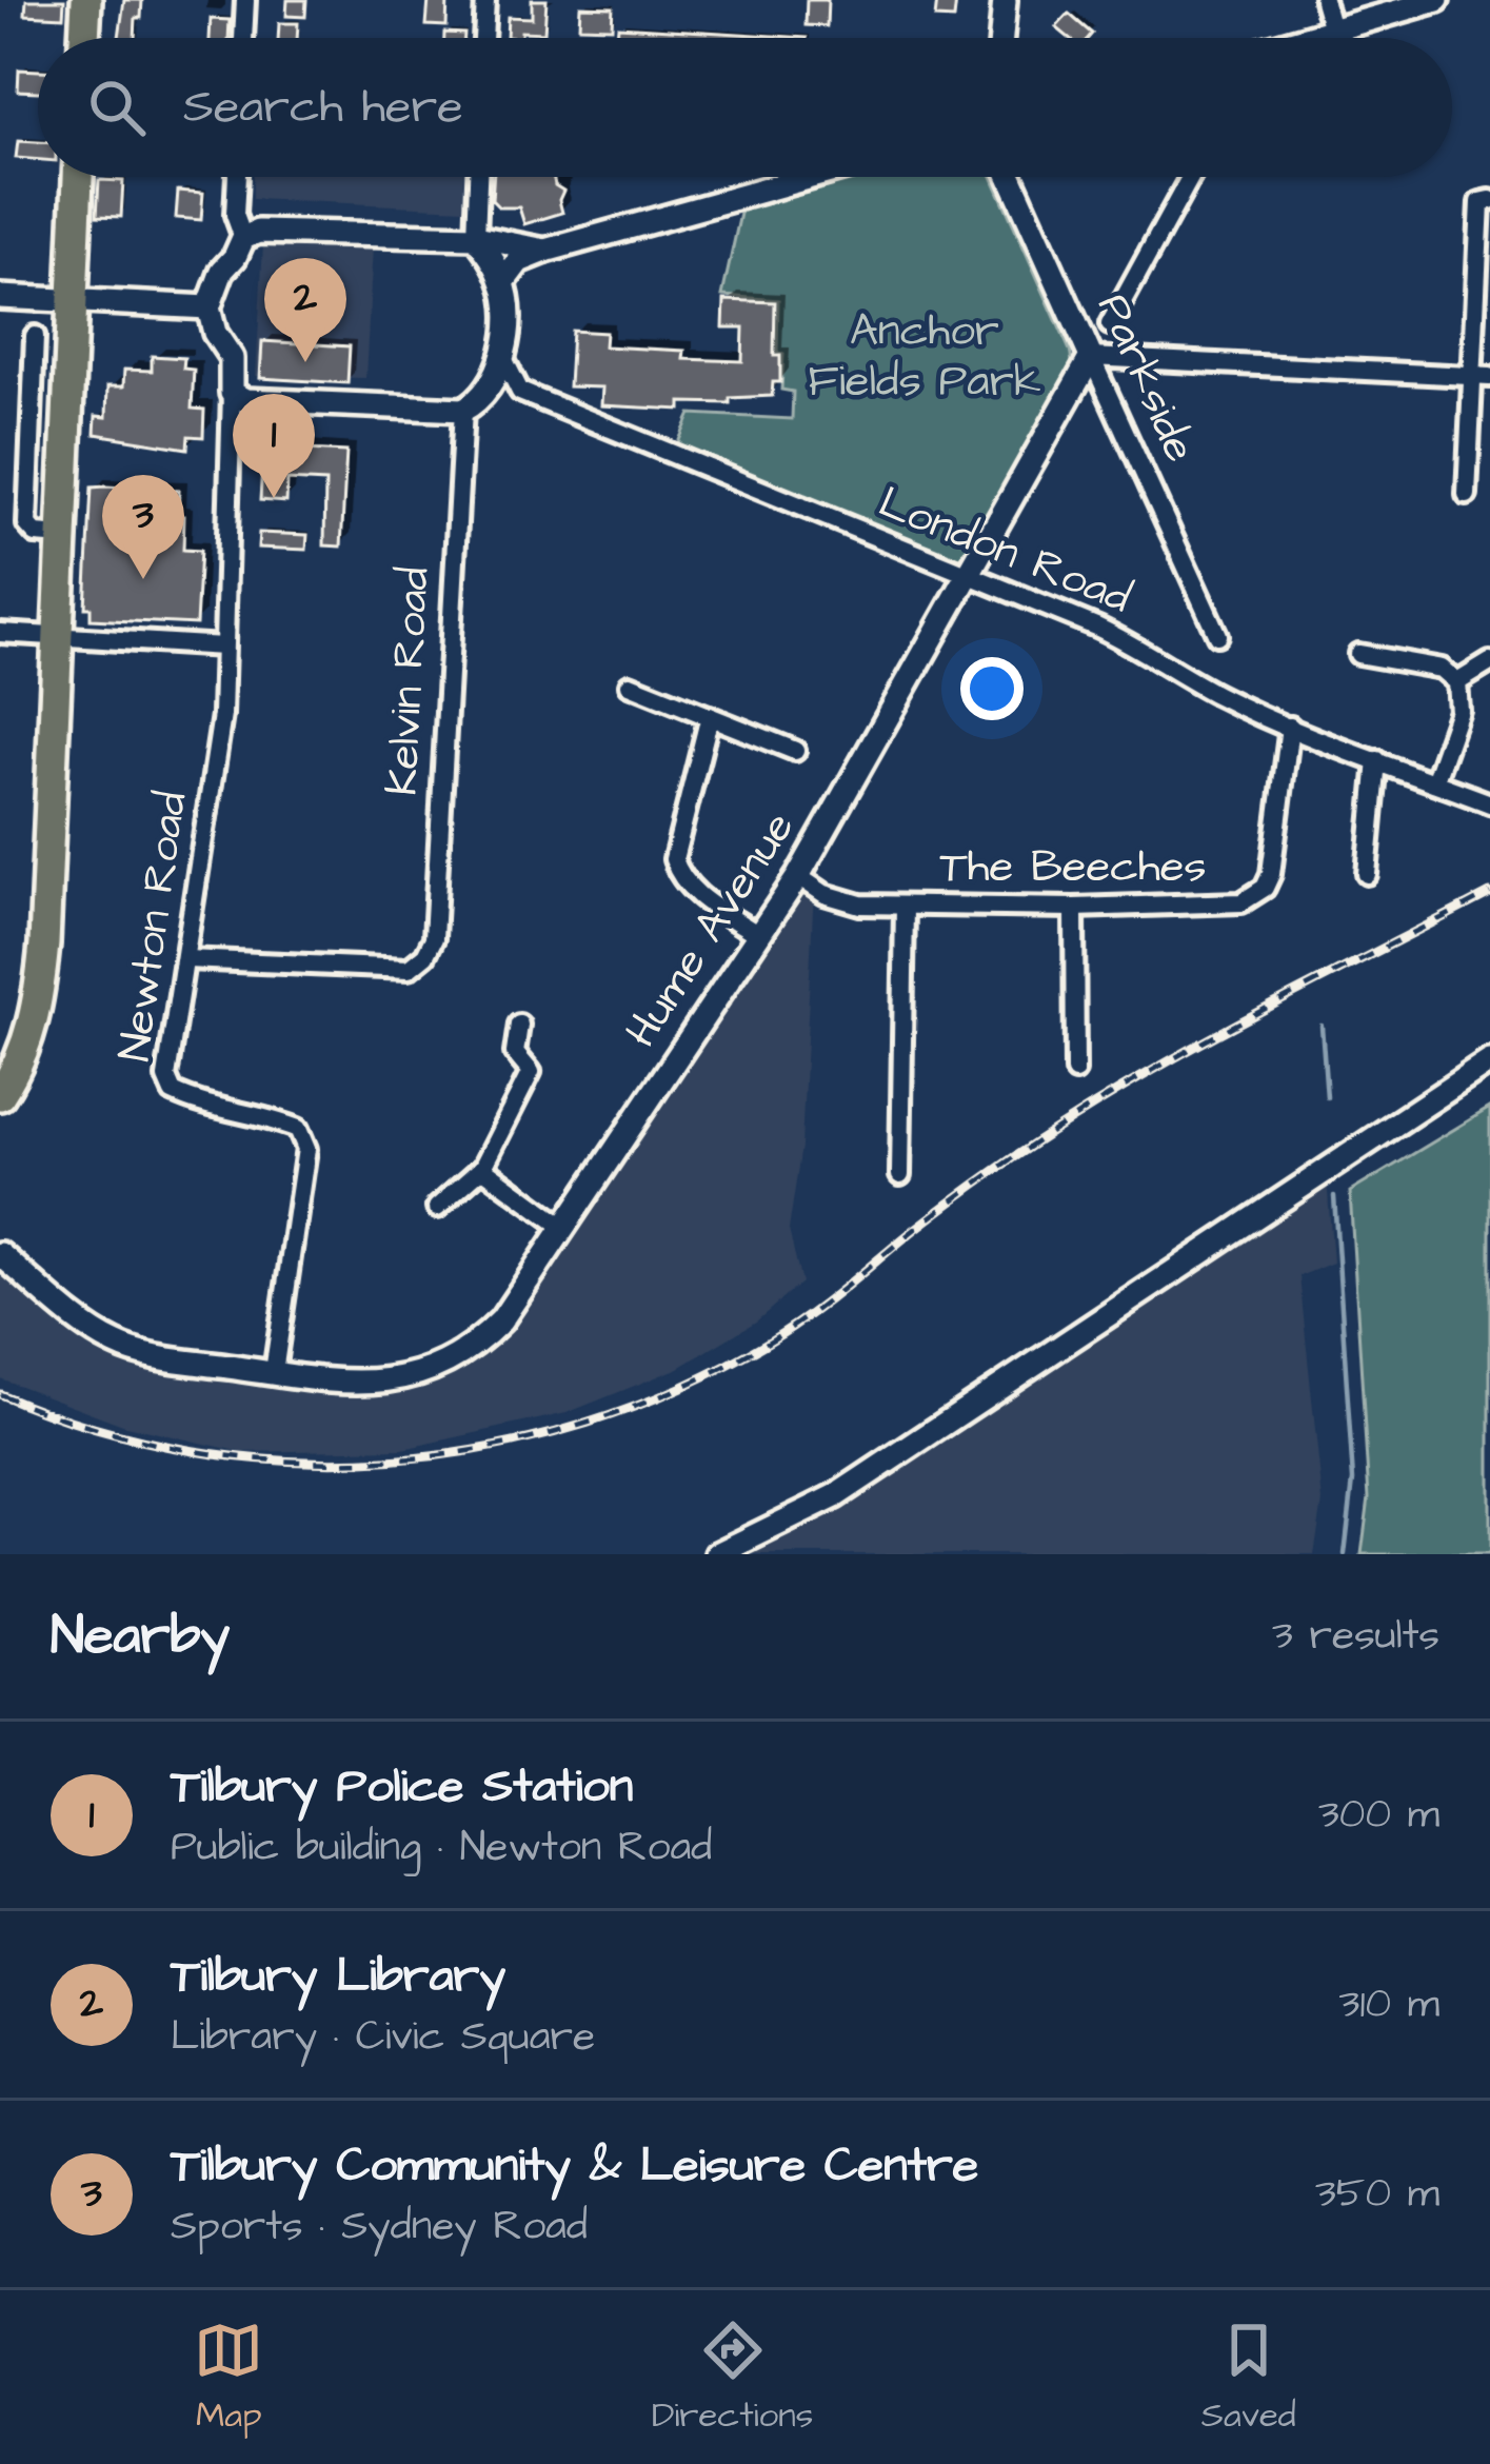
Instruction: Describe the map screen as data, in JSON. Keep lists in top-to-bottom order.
{
  "streets": {
    "street": [
      "Parkside",
      "London Road",
      "Kelvin Road",
      "The Beeches",
      "Newton Road",
      "Hume Avenue"
    ]
  },
  "crossings": [
    ["Parkside", "Hume Avenue"],
    ["London Road", "The Beeches"],
    ["London Road", "Hume Avenue"],
    ["Kelvin Road", "Newton Road"],
    ["The Beeches", "Hume Avenue"],
    ["Newton Road", "Hume Avenue"]
  ],
  "parks": ["Anchor Fields Park"],
  "page": {
    "search": "Search here",
    "pins": ["2", "1", "3"],
    "heading": ["Nearby", "3 results"],
    "list": [
      {
        "mark": "1",
        "name": "Tilbury Police Station",
        "note": "Public building · Newton Road",
        "value": "300 m"
      },
      {
        "mark": "2",
        "name": "Tilbury Library",
        "note": "Library · Civic Square",
        "value": "310 m"
      },
      {
        "mark": "3",
        "name": "Tilbury Community & Leisure Centre",
        "note": "Sports · Sydney Road",
        "value": "350 m"
      }
    ],
    "nav": ["Map", "Directions", "Saved"]
  }
}
